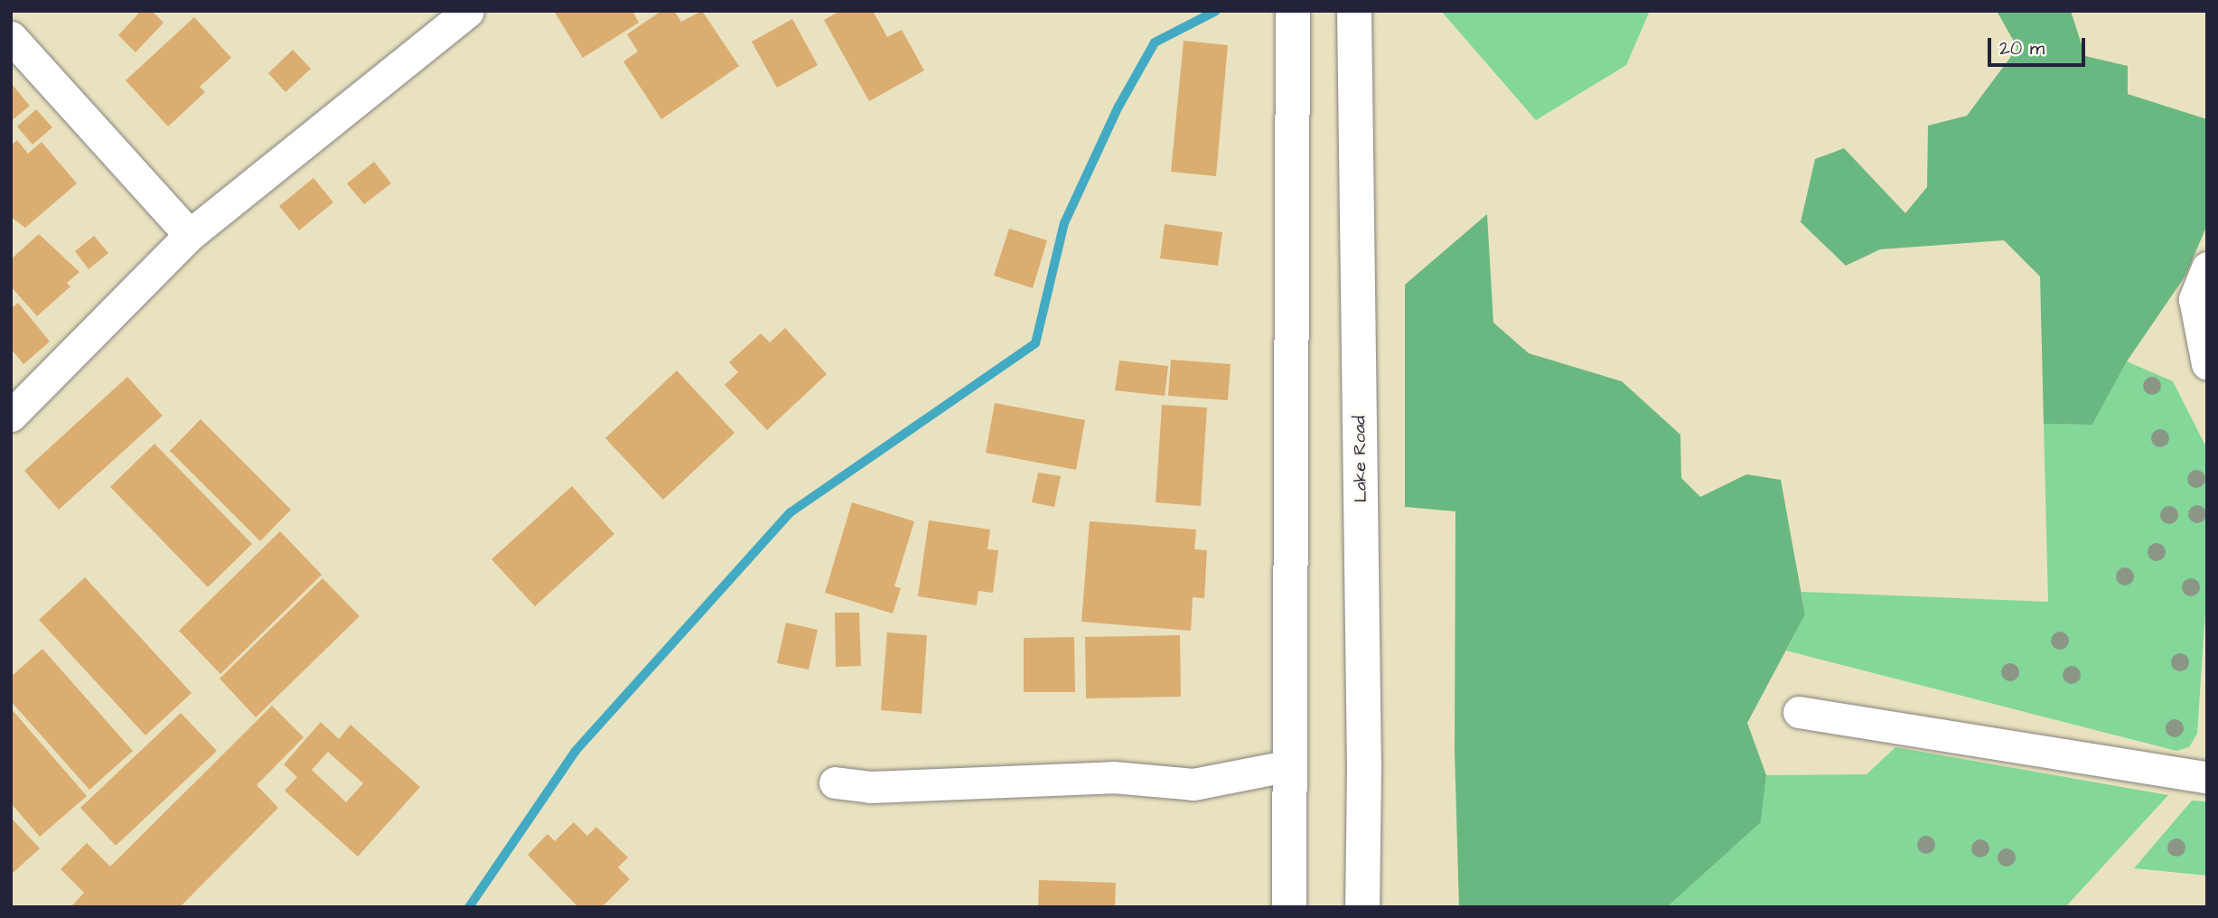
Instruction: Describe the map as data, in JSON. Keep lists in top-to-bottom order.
{
  "streets": {
    "main road": ["Lake Road"]
  },
  "scale_bar": "20 m"
}
